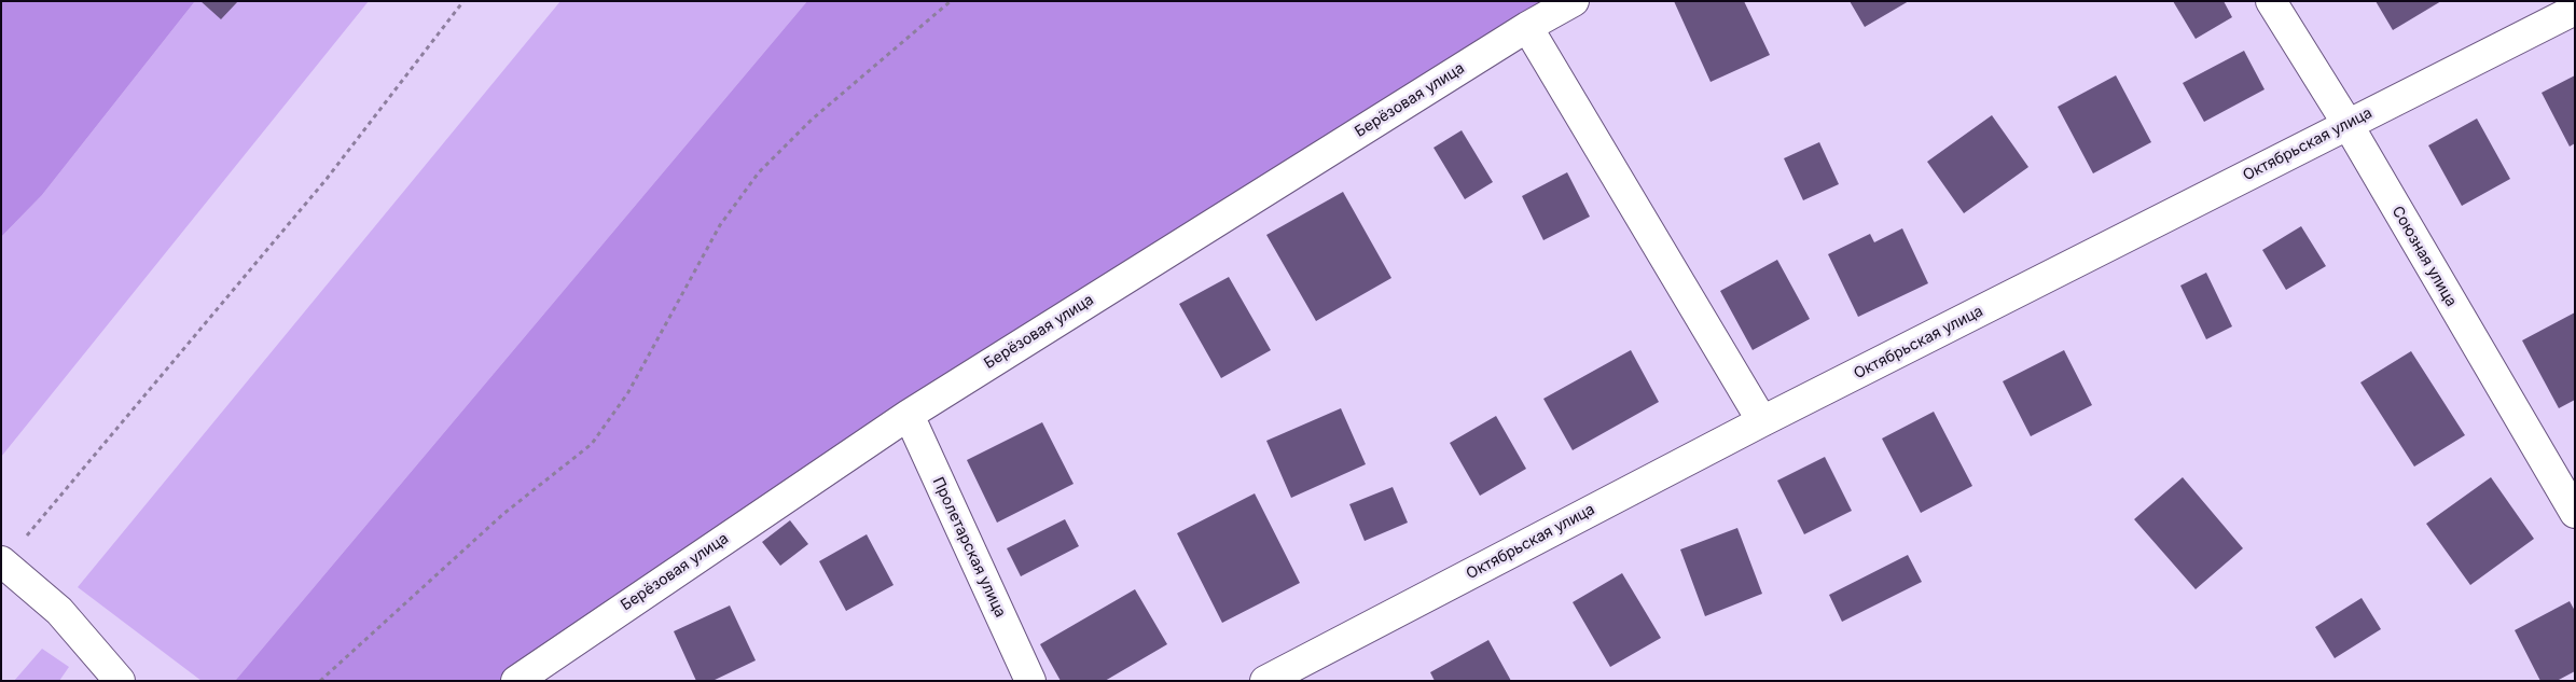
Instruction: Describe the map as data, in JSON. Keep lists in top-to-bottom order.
{
  "streets": {
    "street": [
      "Берёзовая улица",
      "Октябрьская улица",
      "Союзная улица",
      "Пролетарская улица"
    ]
  },
  "crossings": [
    ["Берёзовая улица", "Пролетарская улица"],
    ["Октябрьская улица", "Союзная улица"]
  ]
}
